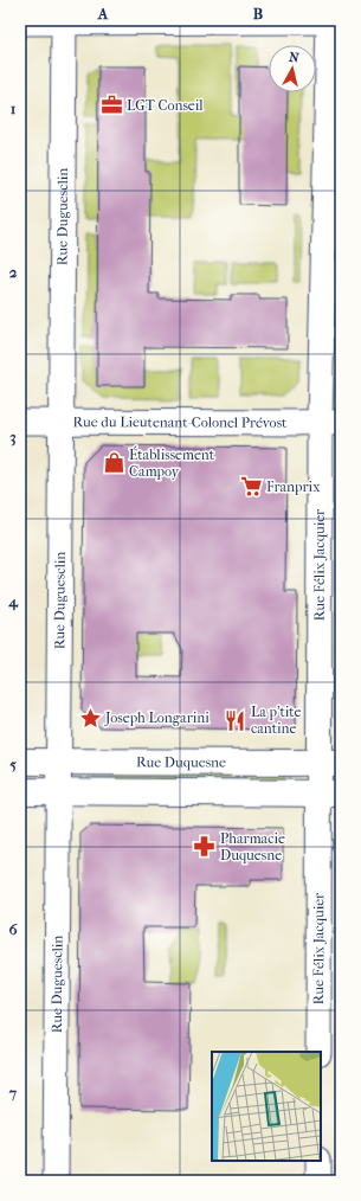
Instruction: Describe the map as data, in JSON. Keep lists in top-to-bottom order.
{
  "streets": {
    "main road": ["Rue Duquesne"],
    "street": ["Rue Duguesclin", "Rue du Lieutenant-Colonel Prévost", "Rue Félix Jacquier"]
  },
  "crossings": [
    ["Rue Duguesclin", "Rue du Lieutenant-Colonel Prévost"],
    ["Rue Duguesclin", "Rue Duquesne"],
    ["Rue du Lieutenant-Colonel Prévost", "Rue Félix Jacquier"],
    ["Rue Félix Jacquier", "Rue Duquesne"]
  ],
  "places": {
    "office": ["LGT Conseil"],
    "shop": ["Établissement Campoy"],
    "supermarket": ["Franprix"],
    "place": ["Joseph Longarini"],
    "restaurant": ["La p’tite cantine"],
    "pharmacy": ["Pharmacie Duquesne"]
  },
  "north": "top",
  "grid": {
    "columns": ["A", "B"],
    "rows": [
      "1",
      "2",
      "3",
      "4",
      "5",
      "6",
      "7"
    ]
  }
}
